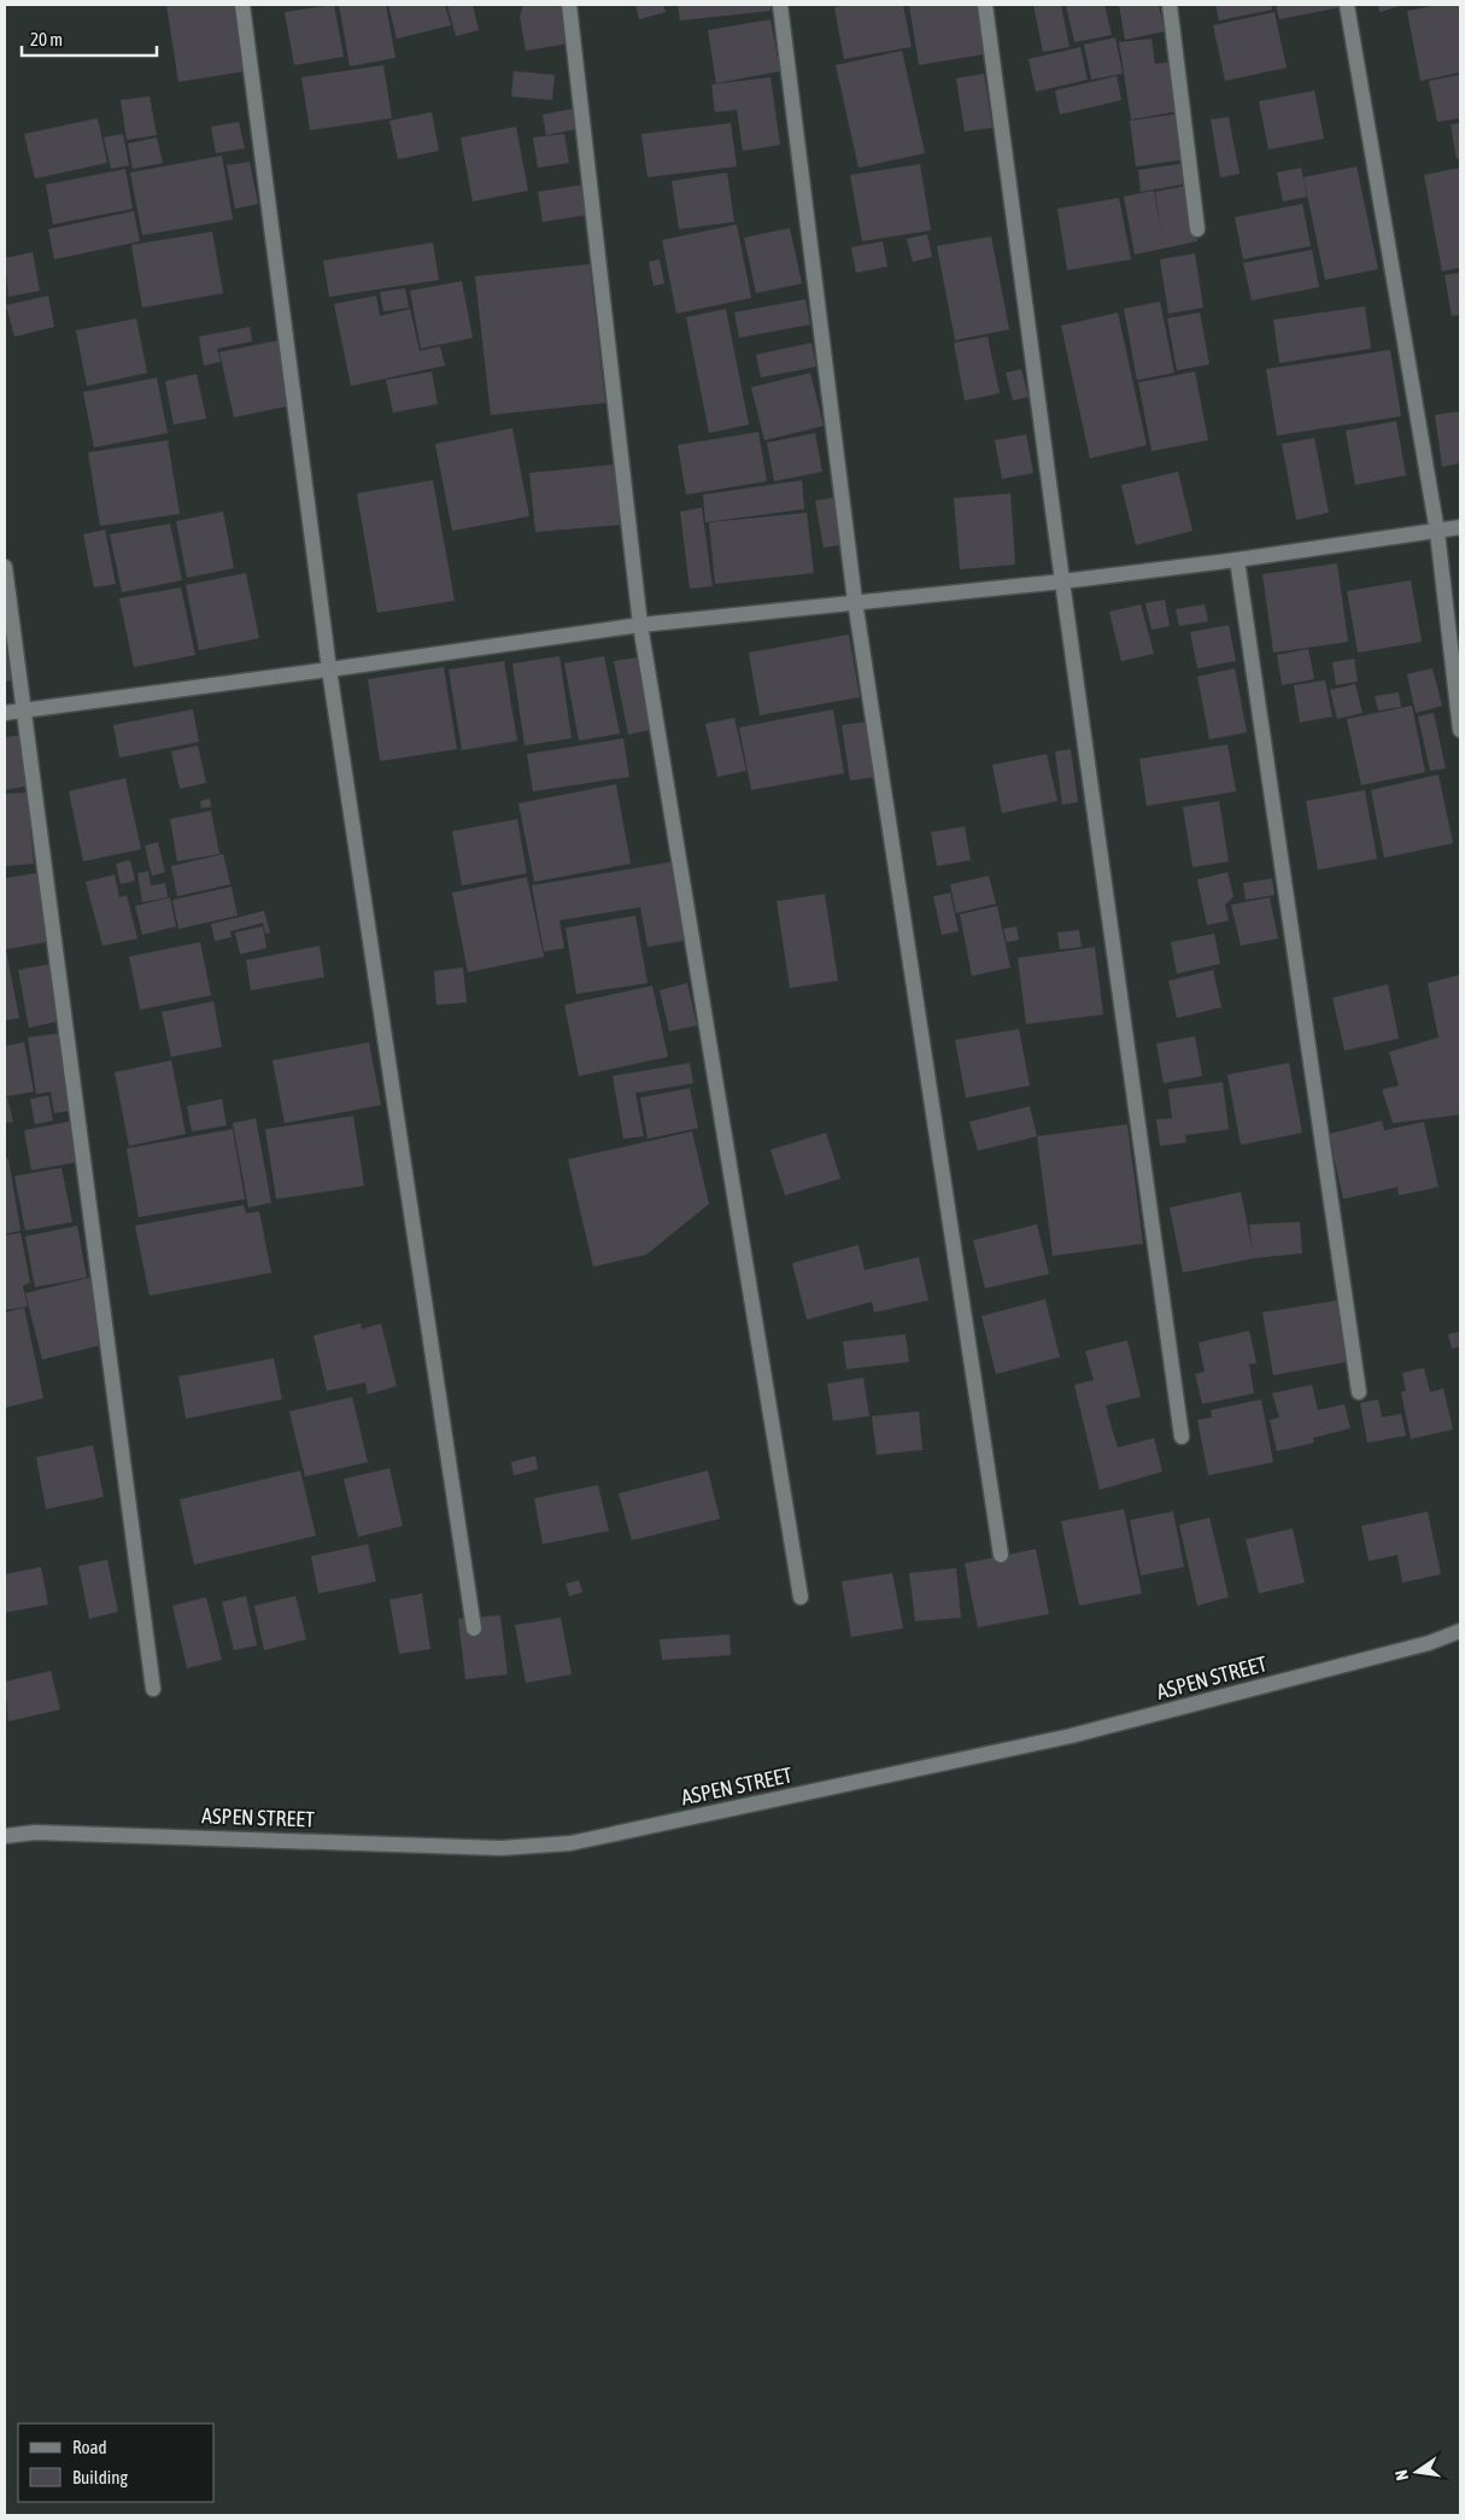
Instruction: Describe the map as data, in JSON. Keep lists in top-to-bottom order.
{
  "streets": {
    "street": ["ASPEN STREET"]
  },
  "legend": ["Road", "Building"],
  "scale_bar": "20 m",
  "north": "left"
}
